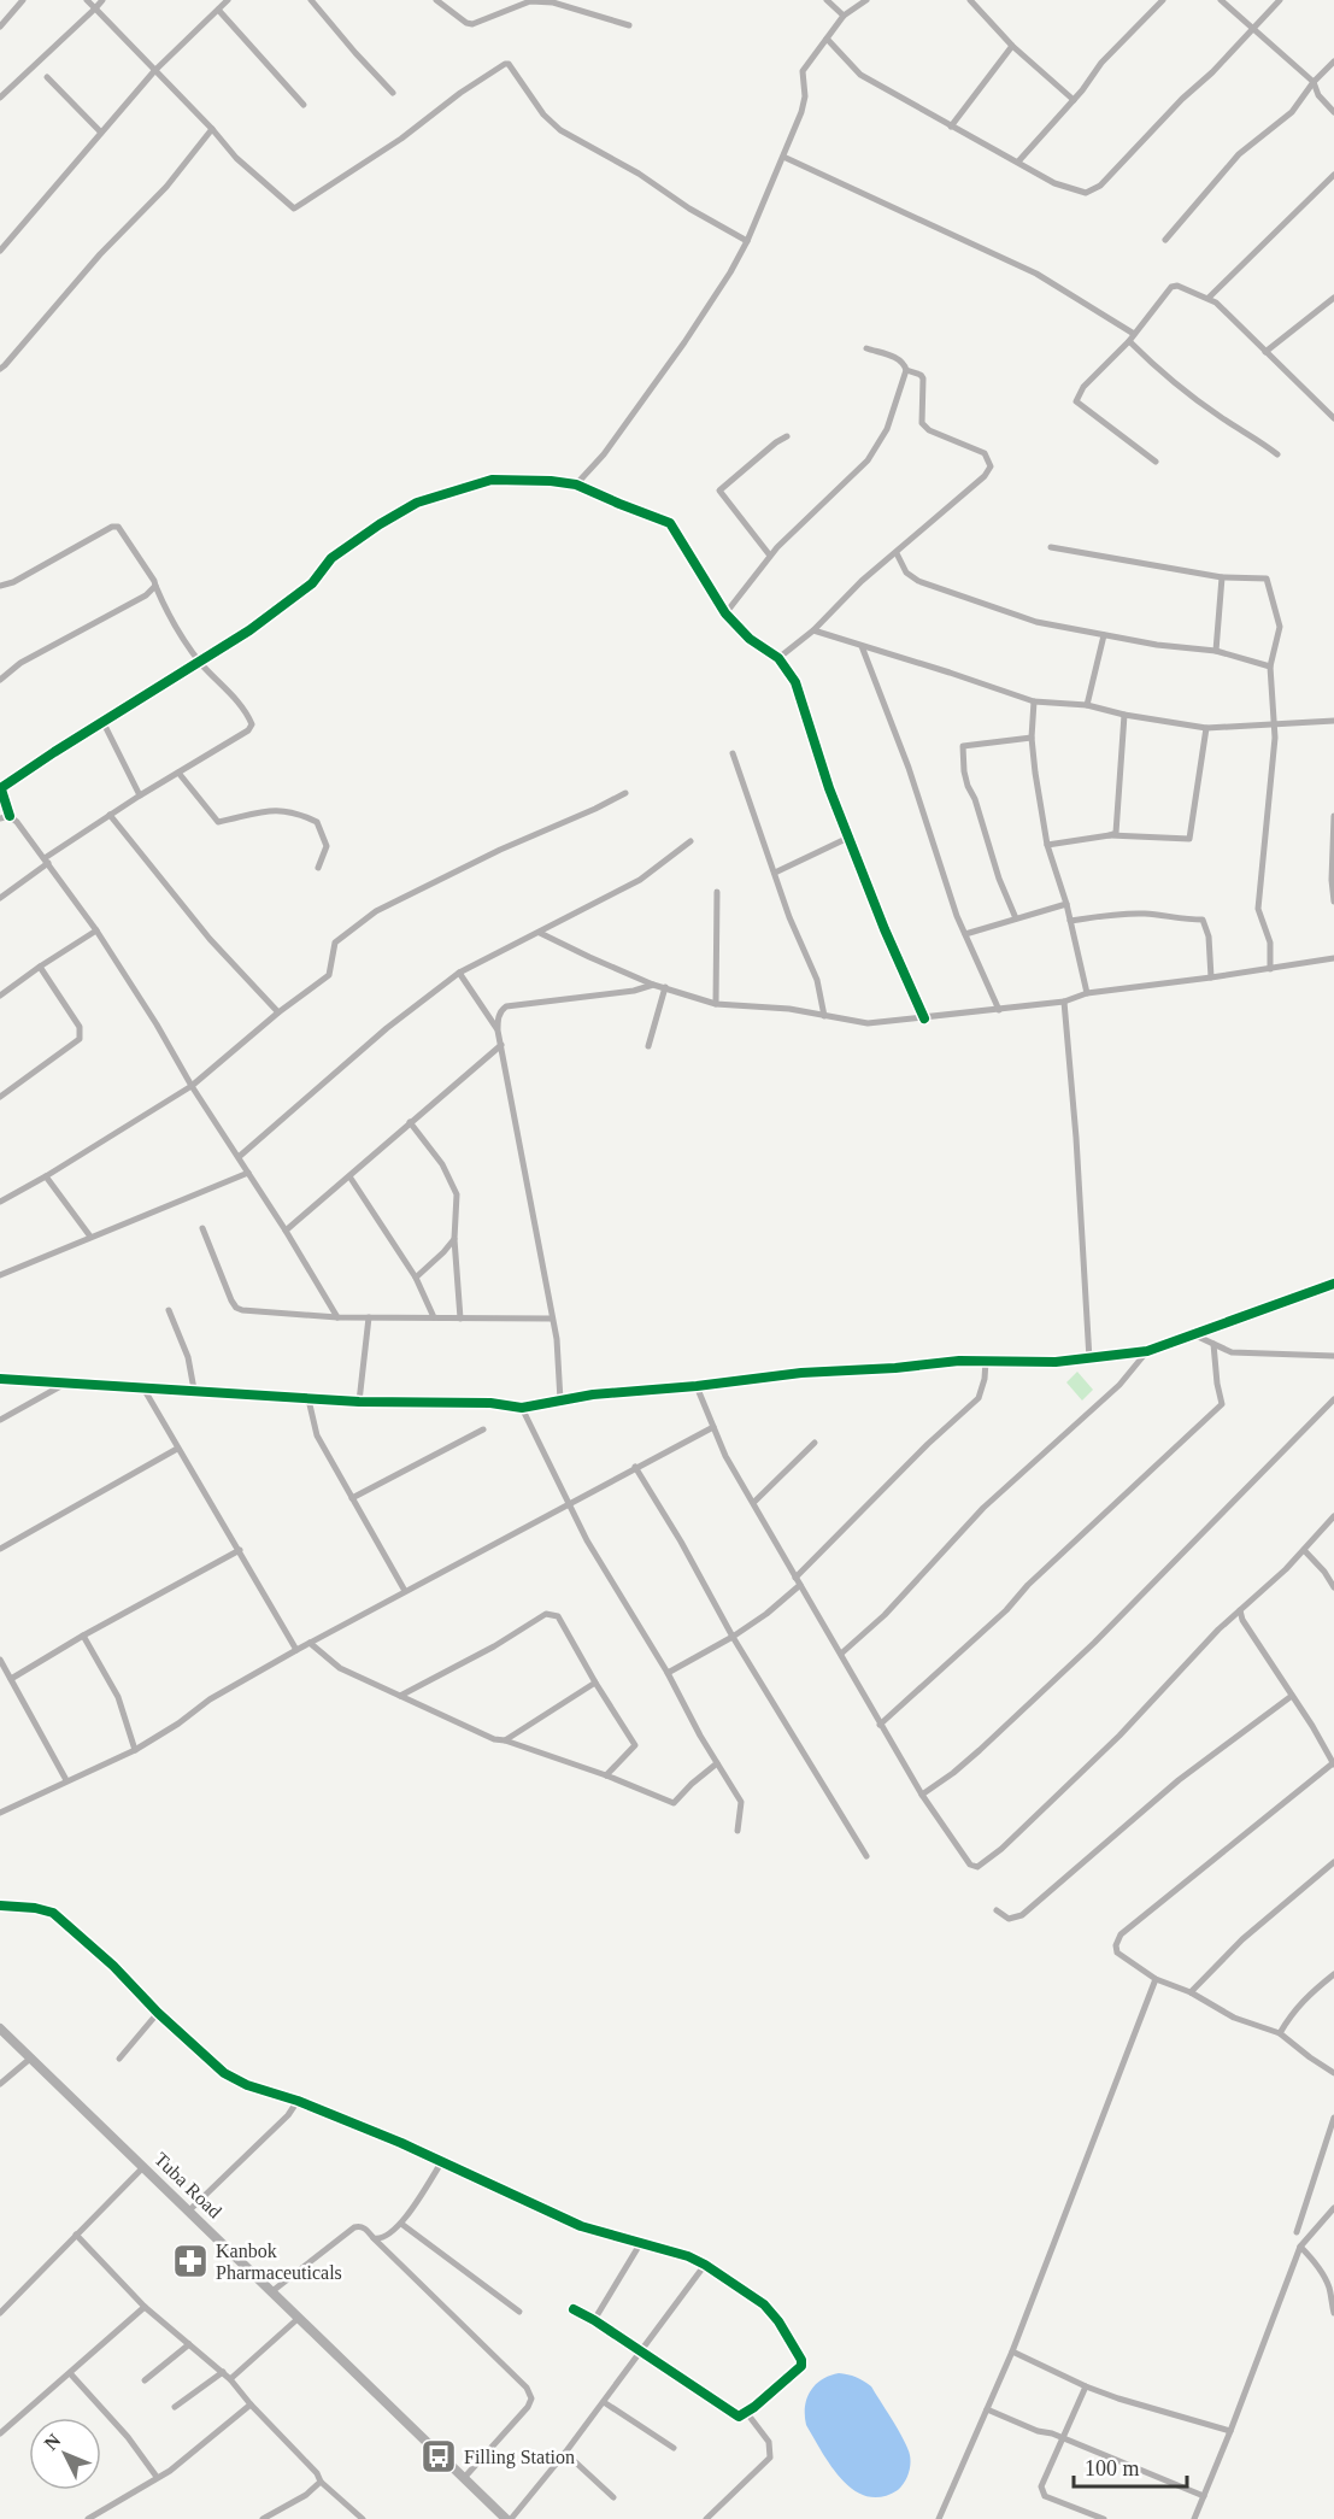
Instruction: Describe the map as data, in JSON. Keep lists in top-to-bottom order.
{
  "streets": {
    "street": ["Tuba Road"]
  },
  "places": {
    "pharmacy": ["Kanbok Pharmaceuticals"],
    "bus stop": ["Filling Station"]
  },
  "scale_bar": "100 m",
  "north": "top left"
}
